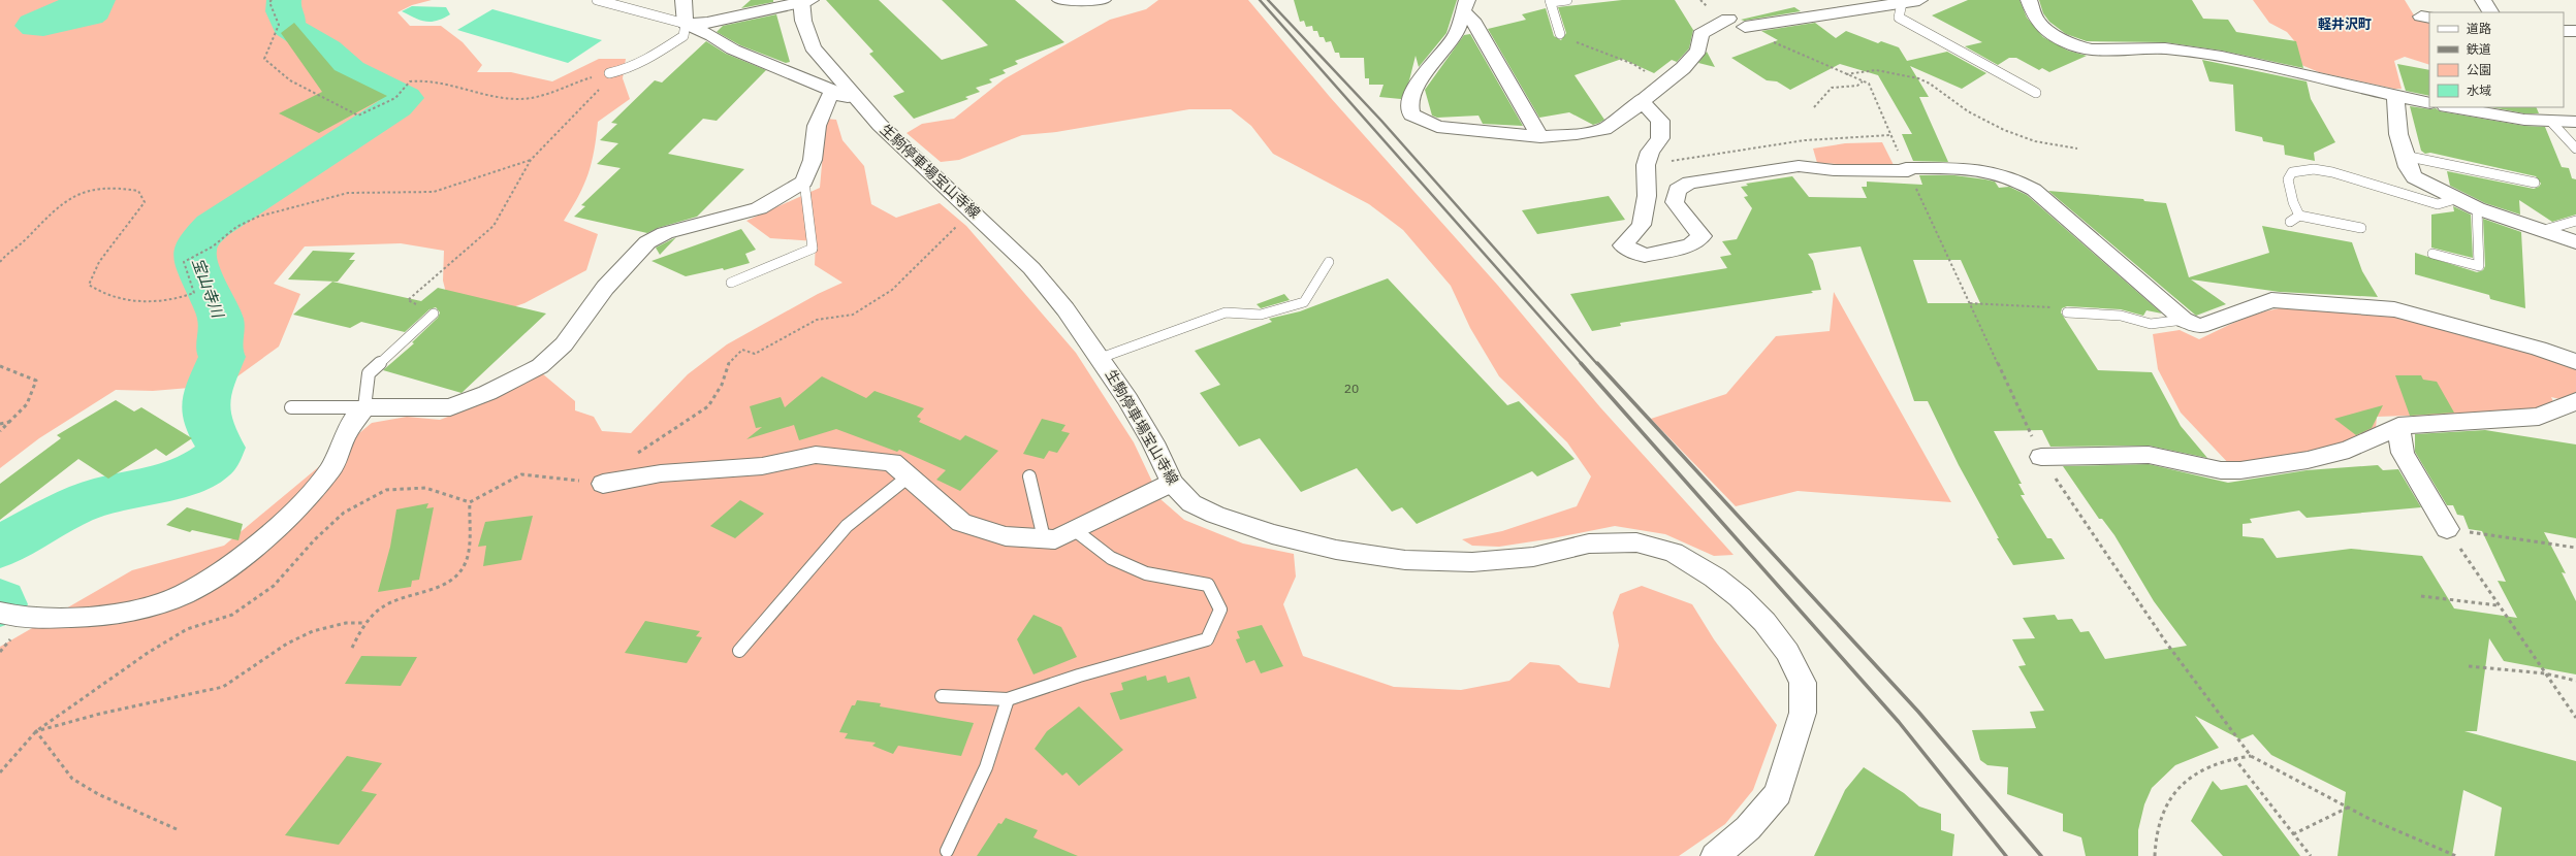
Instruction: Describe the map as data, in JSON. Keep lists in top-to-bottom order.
{
  "streets": {
    "street": ["生駒停車場宝山寺線"]
  },
  "districts": ["軽井沢町"],
  "water": ["宝山寺川"],
  "house_numbers": ["20"],
  "legend": [
    "道路",
    "鉄道",
    "公園",
    "水域"
  ]
}
